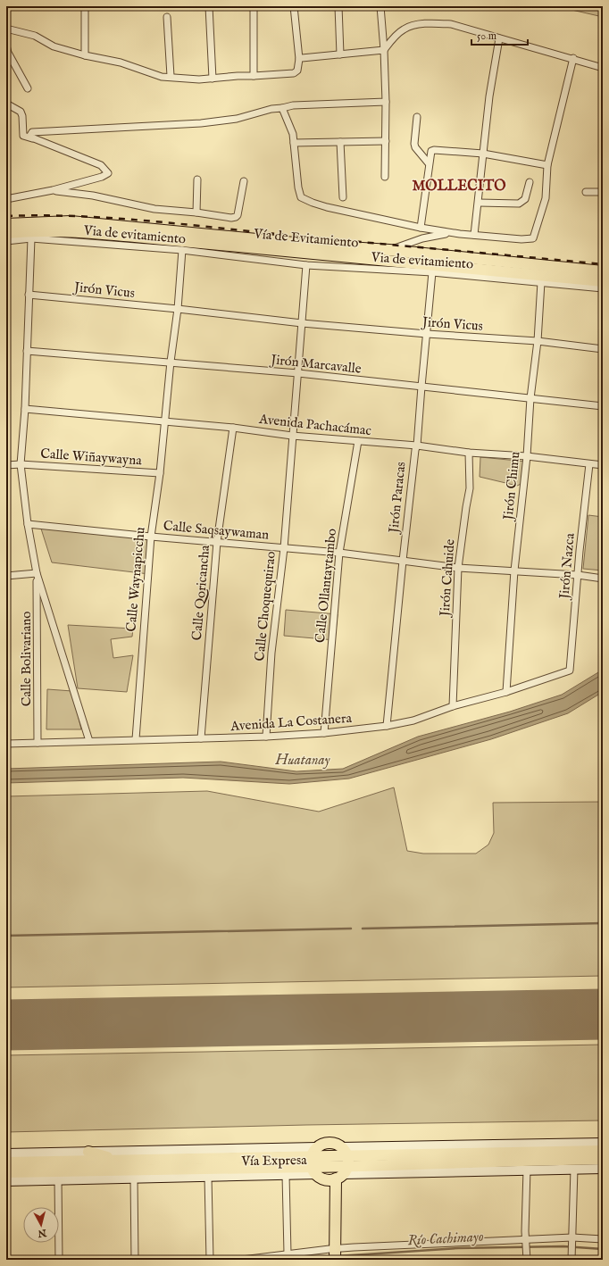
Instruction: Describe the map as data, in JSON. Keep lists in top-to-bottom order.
{
  "streets": {
    "main road": ["Vía de Evitamiento", "Vía Expresa"],
    "street": [
      "Via de evitamiento",
      "Jirón Vicus",
      "Jirón Marcavalle",
      "Avenida Pachacámac",
      "Calle Wiñaywayna",
      "Jirón Chimu",
      "Jirón Paracas",
      "Calle Saqsaywaman",
      "Jirón Nazca",
      "Jirón Cahuide",
      "Calle Waynapicchu",
      "Calle Ollantaytambo",
      "Calle Qoricancha",
      "Calle Choquequirao",
      "Calle Bolivariano",
      "Avenida La Costanera"
    ]
  },
  "crossings": [
    ["Via de evitamiento", "Jirón Chimu"],
    ["Via de evitamiento", "Jirón Paracas"],
    ["Jirón Vicus", "Jirón Chimu"],
    ["Jirón Vicus", "Jirón Paracas"],
    ["Jirón Marcavalle", "Jirón Chimu"],
    ["Jirón Marcavalle", "Jirón Paracas"],
    ["Avenida Pachacámac", "Jirón Chimu"],
    ["Avenida Pachacámac", "Jirón Paracas"],
    ["Avenida Pachacámac", "Jirón Nazca"],
    ["Avenida Pachacámac", "Jirón Cahuide"],
    ["Avenida Pachacámac", "Calle Waynapicchu"],
    ["Avenida Pachacámac", "Calle Ollantaytambo"],
    ["Avenida Pachacámac", "Calle Qoricancha"],
    ["Avenida Pachacámac", "Calle Choquequirao"],
    ["Calle Wiñaywayna", "Calle Waynapicchu"],
    ["Jirón Chimu", "Calle Saqsaywaman"],
    ["Jirón Chimu", "Avenida La Costanera"],
    ["Jirón Paracas", "Calle Saqsaywaman"],
    ["Jirón Paracas", "Avenida La Costanera"],
    ["Calle Saqsaywaman", "Jirón Nazca"],
    ["Calle Saqsaywaman", "Jirón Cahuide"],
    ["Calle Saqsaywaman", "Calle Waynapicchu"],
    ["Calle Saqsaywaman", "Calle Ollantaytambo"],
    ["Calle Saqsaywaman", "Calle Qoricancha"],
    ["Calle Saqsaywaman", "Calle Choquequirao"],
    ["Jirón Nazca", "Avenida La Costanera"],
    ["Jirón Cahuide", "Avenida La Costanera"],
    ["Calle Waynapicchu", "Avenida La Costanera"],
    ["Calle Ollantaytambo", "Avenida La Costanera"],
    ["Calle Qoricancha", "Avenida La Costanera"],
    ["Calle Choquequirao", "Avenida La Costanera"],
    ["Calle Bolivariano", "Avenida La Costanera"]
  ],
  "districts": ["MOLLECITO"],
  "water": ["Huatanay", "Río Cachimayo"],
  "scale_bar": "50 m",
  "north": "bottom"
}
